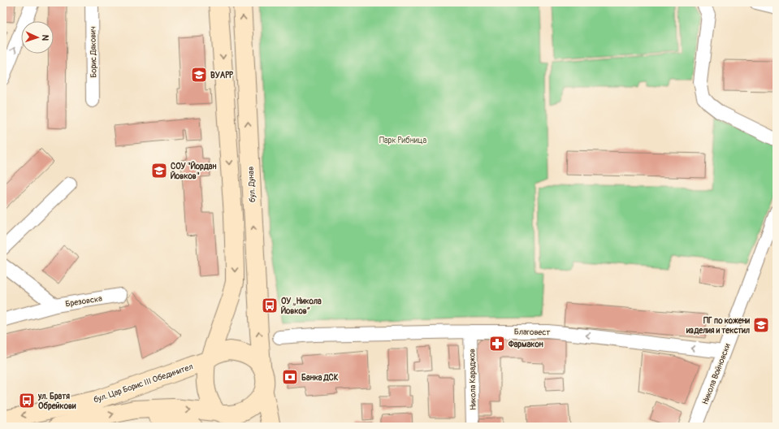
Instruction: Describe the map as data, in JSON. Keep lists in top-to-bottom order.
{
  "streets": {
    "main road": ["бул. Дунав", "бул. Цар Борис III Обединител"],
    "street": [
      "Борис Дякович",
      "Брезовска",
      "Благовест",
      "Никола Войновски",
      "Никола Караджов"
    ]
  },
  "crossings": [
    ["бул. Дунав", "бул. Цар Борис III Обединител"],
    ["Благовест", "Никола Войновски"],
    ["Благовест", "Никола Караджов"]
  ],
  "one_way": ["Благовест"],
  "parks": ["Парк Рибница"],
  "places": {
    "school or university": ["ВУАРР", "СОУ \"Йордан Йовков\"", "ПГ по кожени изделия и текстил"],
    "bus stop": ["ОУ „Никола Йовков“", "ул. Братя Обрейкови"],
    "pharmacy": ["Фармакон"],
    "bank": ["Банка ДСК"]
  },
  "north": "right"
}
